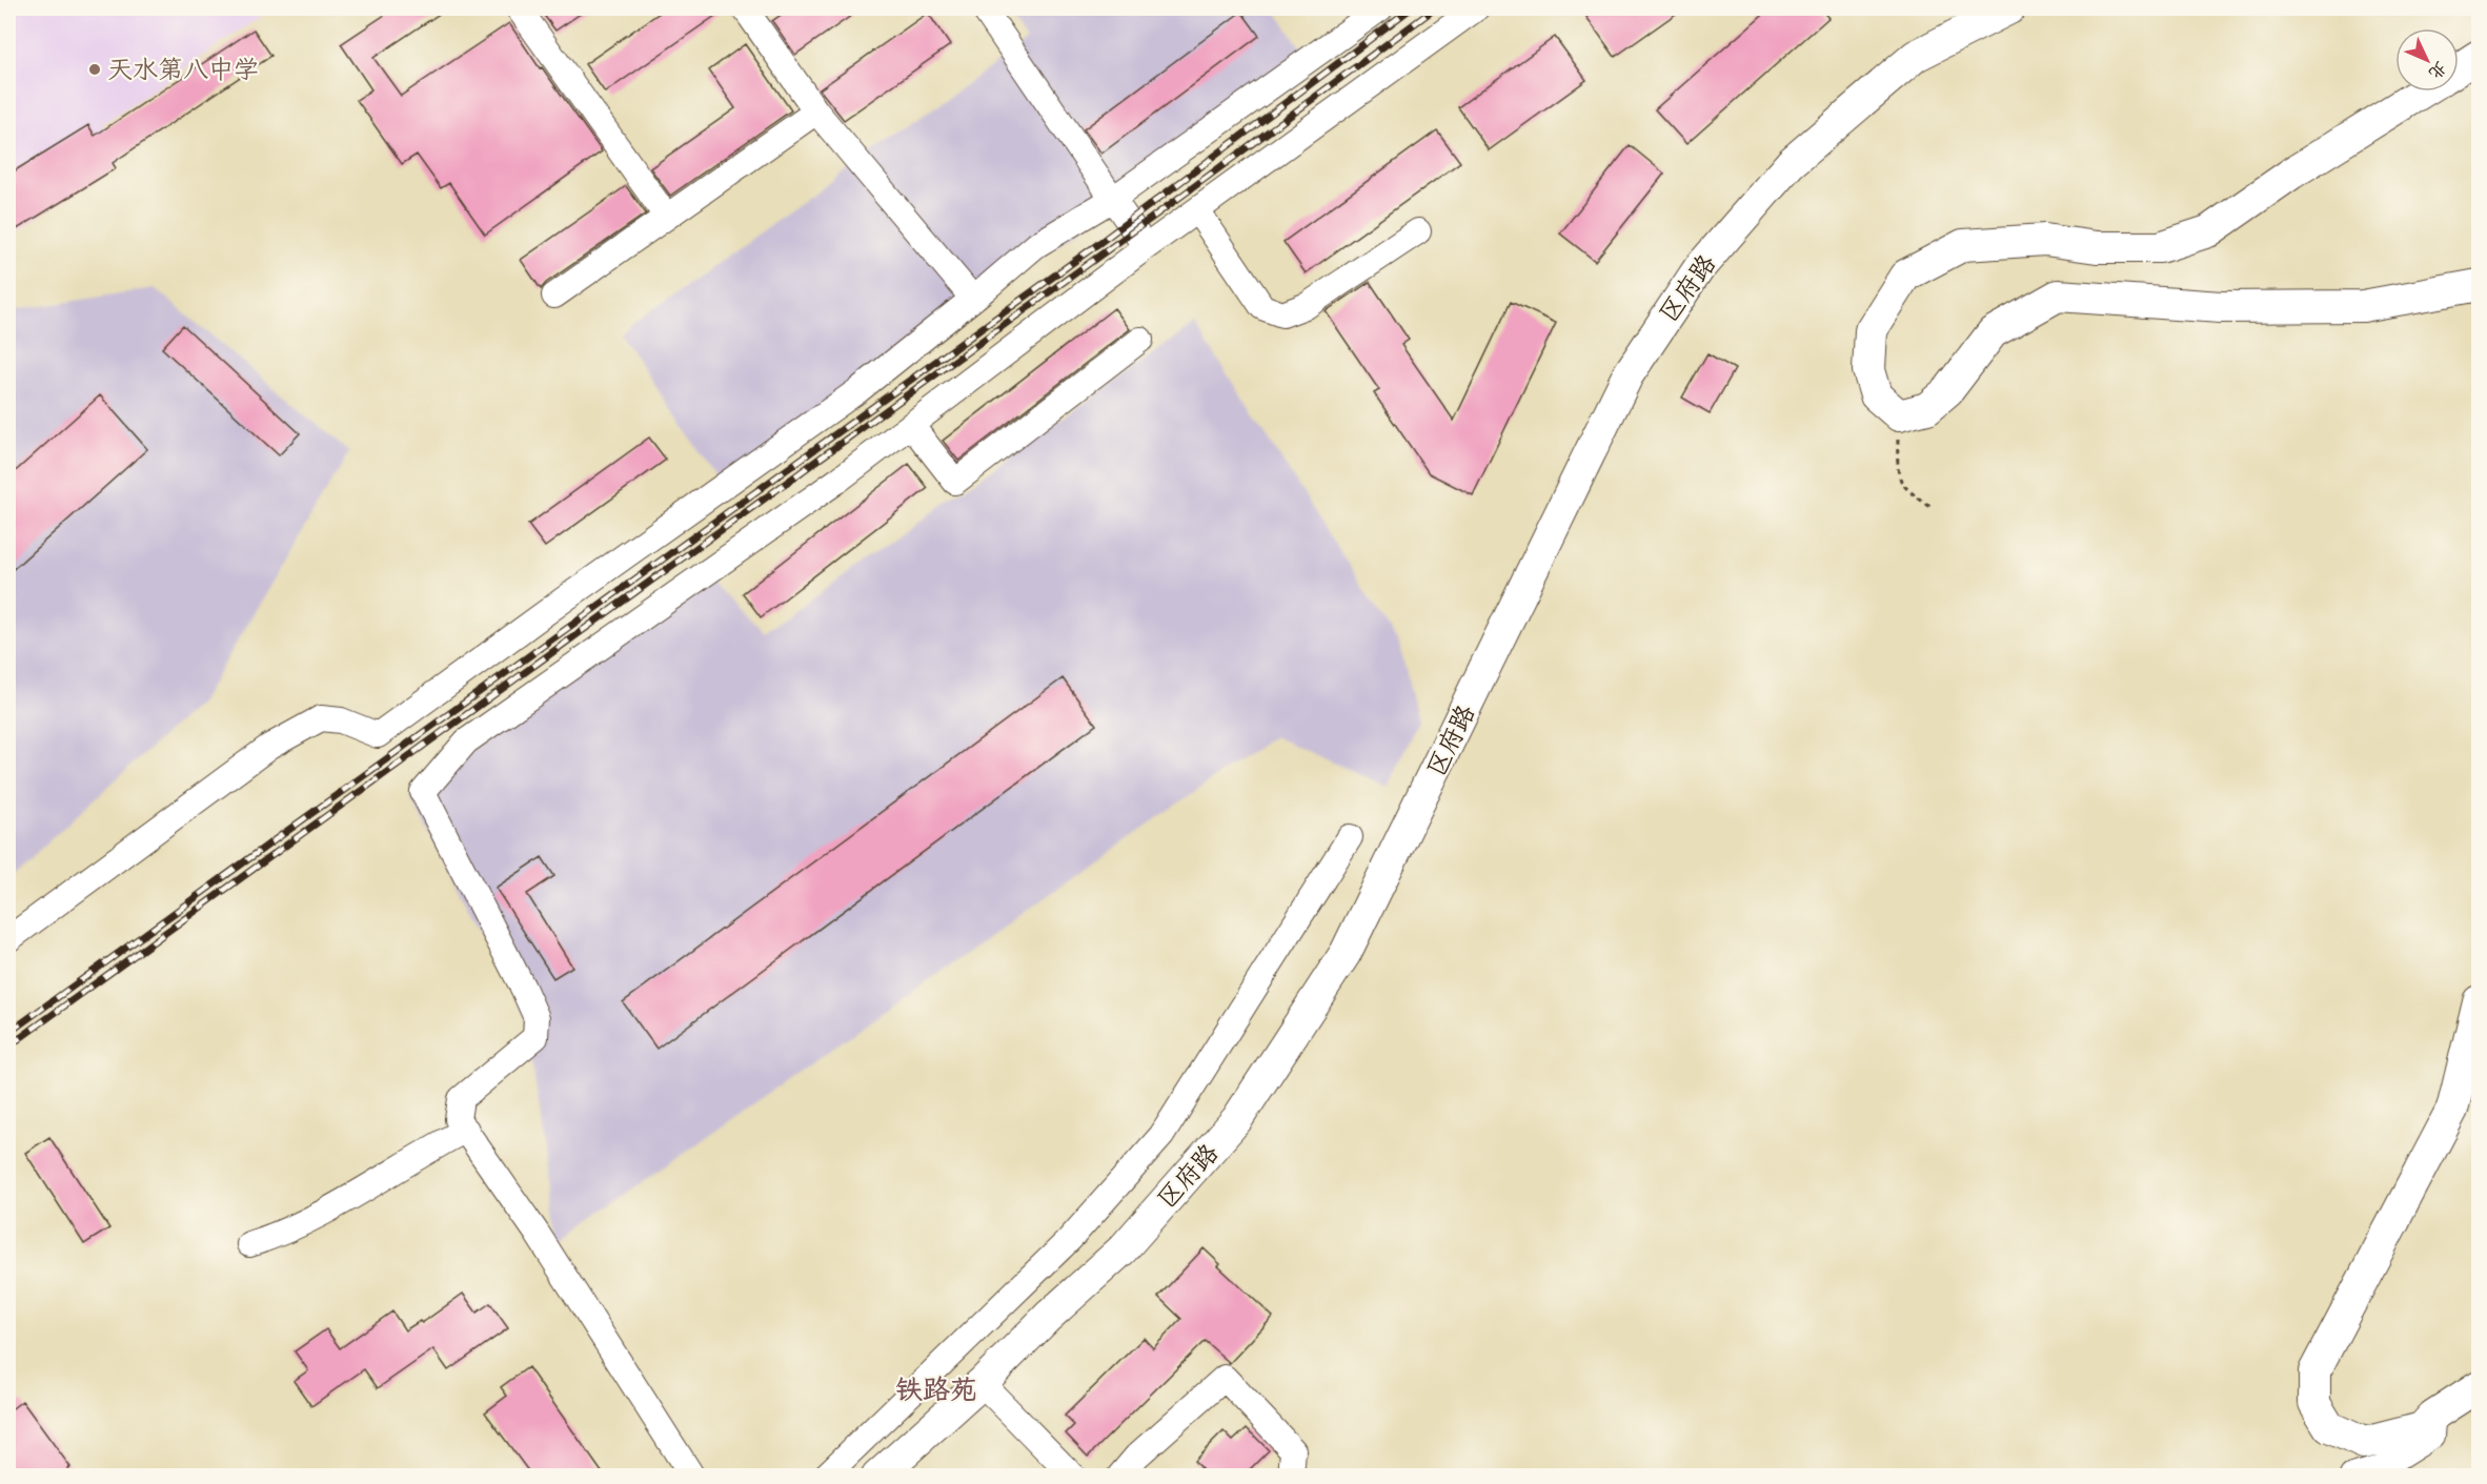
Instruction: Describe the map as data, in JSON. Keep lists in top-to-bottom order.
{
  "streets": {
    "main road": ["区府路"]
  },
  "districts": ["铁路苑"],
  "places": ["天水第八中学"],
  "north": "bottom right"
}
